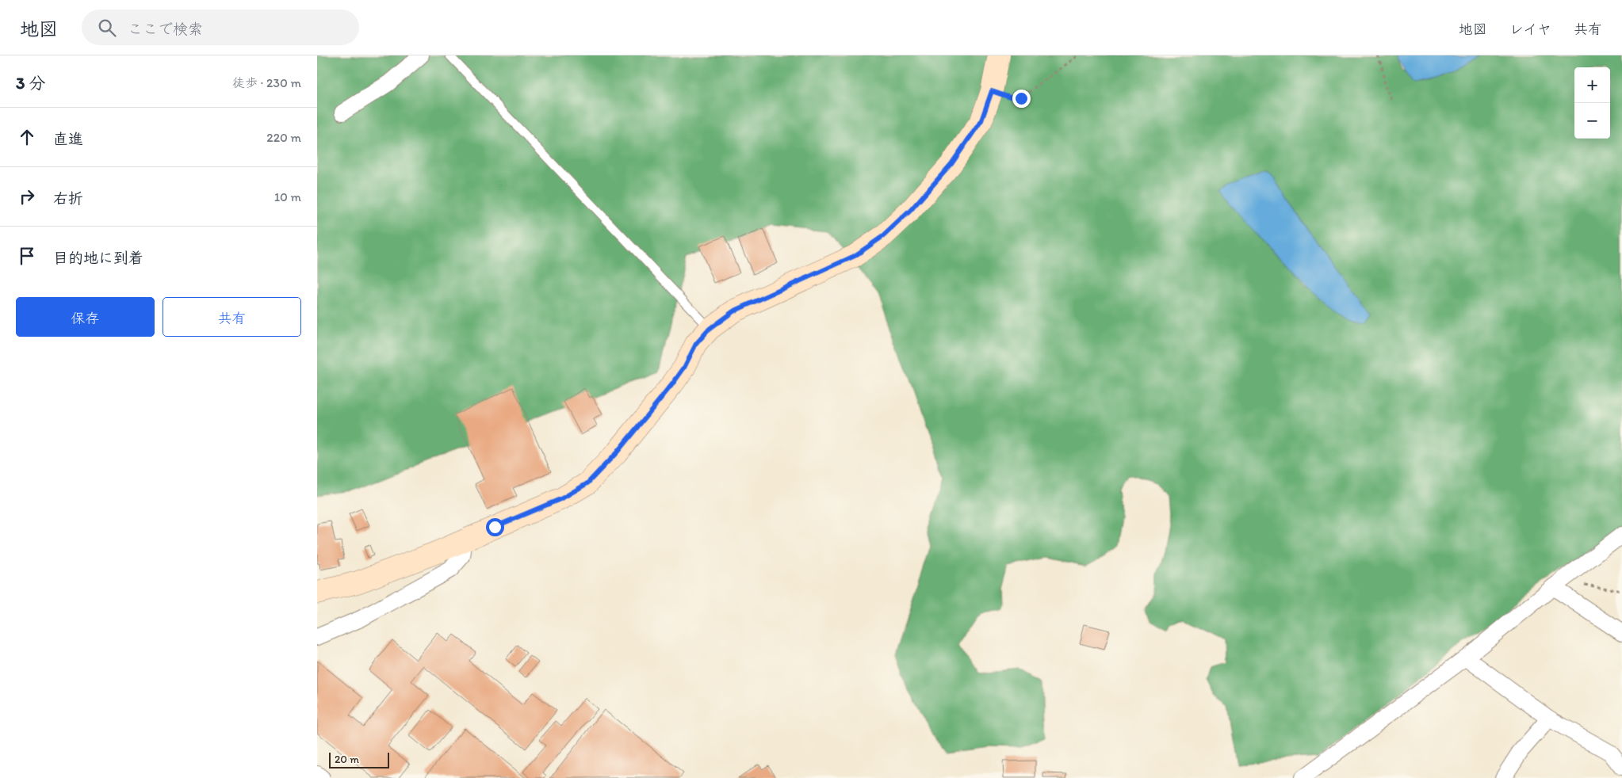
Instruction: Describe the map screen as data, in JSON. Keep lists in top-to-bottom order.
{
  "scale_bar": "20 m",
  "page": {
    "header": "地図",
    "search": "ここで検索",
    "nav": ["地図", "レイヤ", "共有"],
    "heading": ["3 分", "徒歩 · 230 m"],
    "map_buttons": ["+", "−"],
    "list": [
      ["直進", "220 m"],
      ["右折", "10 m"],
      "目的地に到着"
    ],
    "buttons": ["保存", "共有"],
    "scale": "20 m"
  }
}
